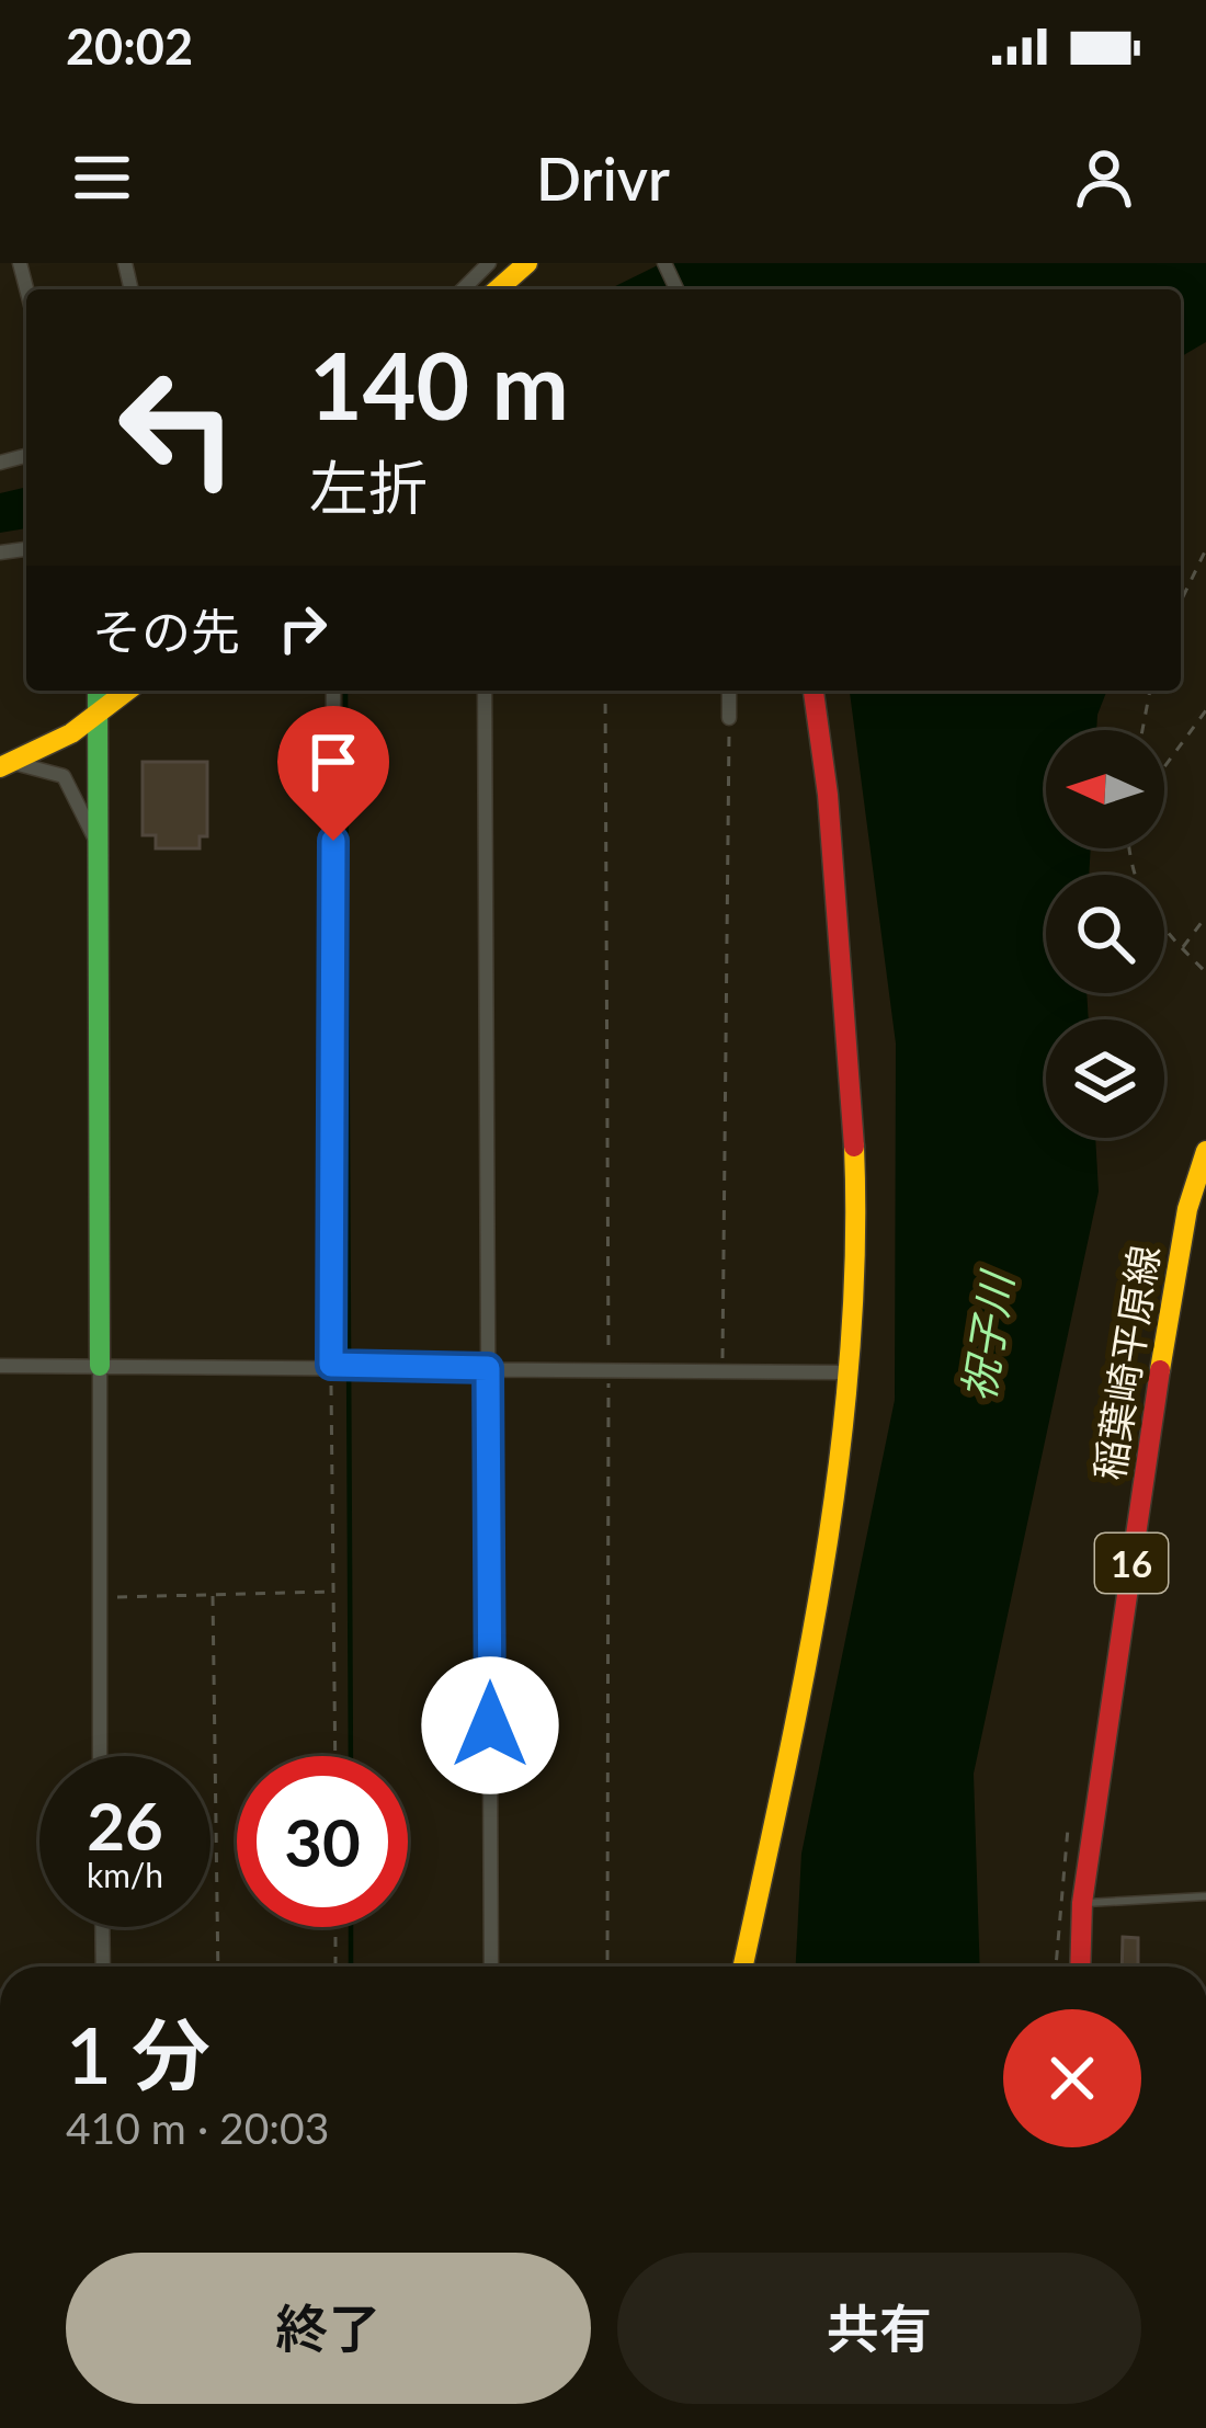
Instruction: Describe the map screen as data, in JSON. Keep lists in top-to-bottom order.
{
  "streets": {
    "street": ["稲葉崎平原線", "16"]
  },
  "water": ["祝子川"],
  "north": "left",
  "page": {
    "status": "20:02",
    "header": "Drivr",
    "turn": ["140 m", "左折"],
    "then": "その先",
    "speed": "26 km/h",
    "limit": "30",
    "heading": ["1 分", "410 m · 20:03"],
    "buttons": ["終了", "共有"]
  }
}
